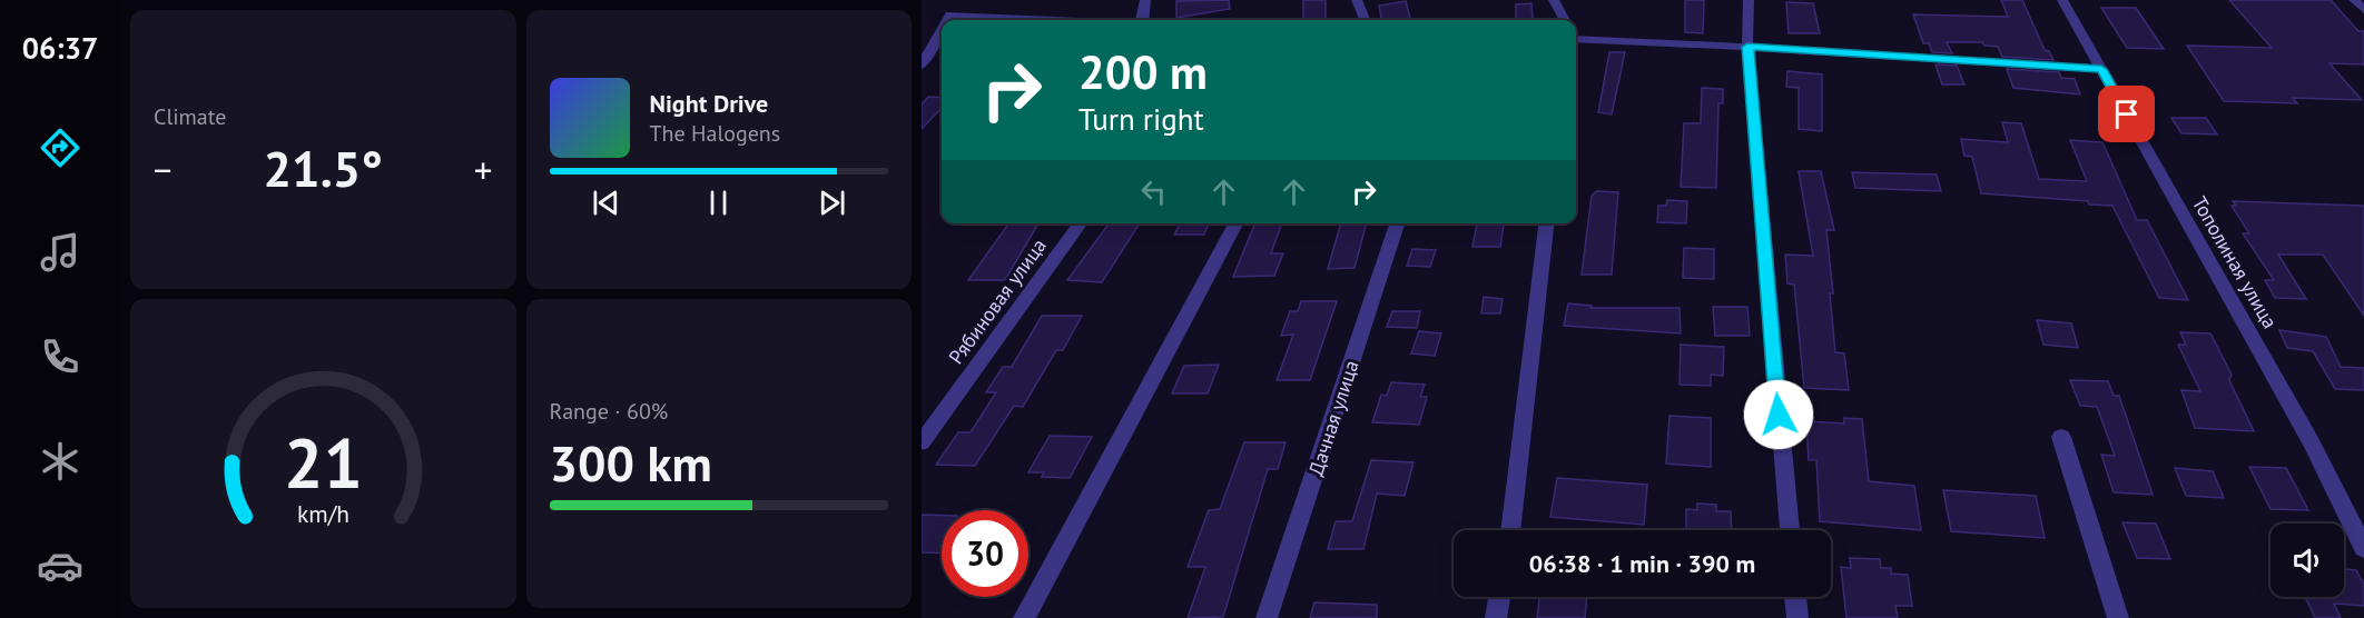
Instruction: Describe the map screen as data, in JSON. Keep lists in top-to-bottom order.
{
  "streets": {
    "street": ["Тополиная улица", "Рябиновая улица", "Дачная улица"]
  },
  "page": {
    "tabs": "06:37",
    "tile": [
      "Climate",
      ["Range · 60%", "300 km"]
    ],
    "turn": ["200 m", "Turn right"],
    "song": ["Night Drive", "The Halogens"],
    "heat": ["−", "21.5°", "+"],
    "limit": "30",
    "trip": "06:38 · 1 min · 390 m",
    "gauge": ["21", "km/h"]
  }
}
